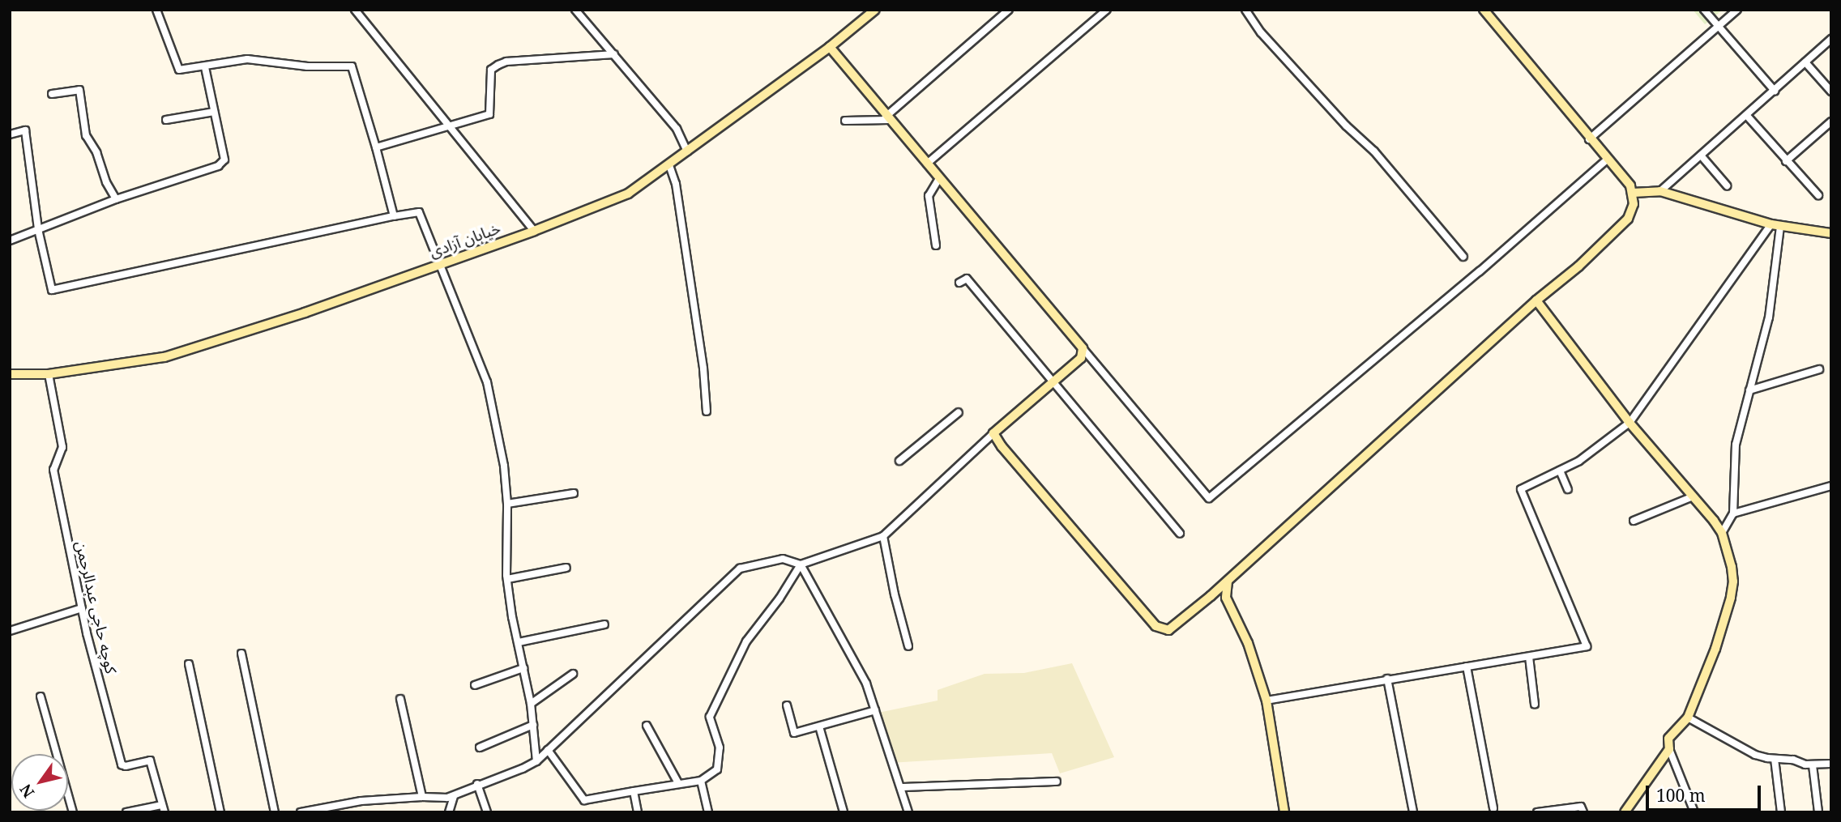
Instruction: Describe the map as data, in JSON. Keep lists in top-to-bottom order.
{
  "streets": {
    "street": ["خیابان آزادی", "کوچه حاجی عبدالرحمن"]
  },
  "crossings": [
    ["خیابان آزادی", "کوچه حاجی عبدالرحمن"]
  ],
  "scale_bar": "100 m",
  "north": "bottom left"
}
